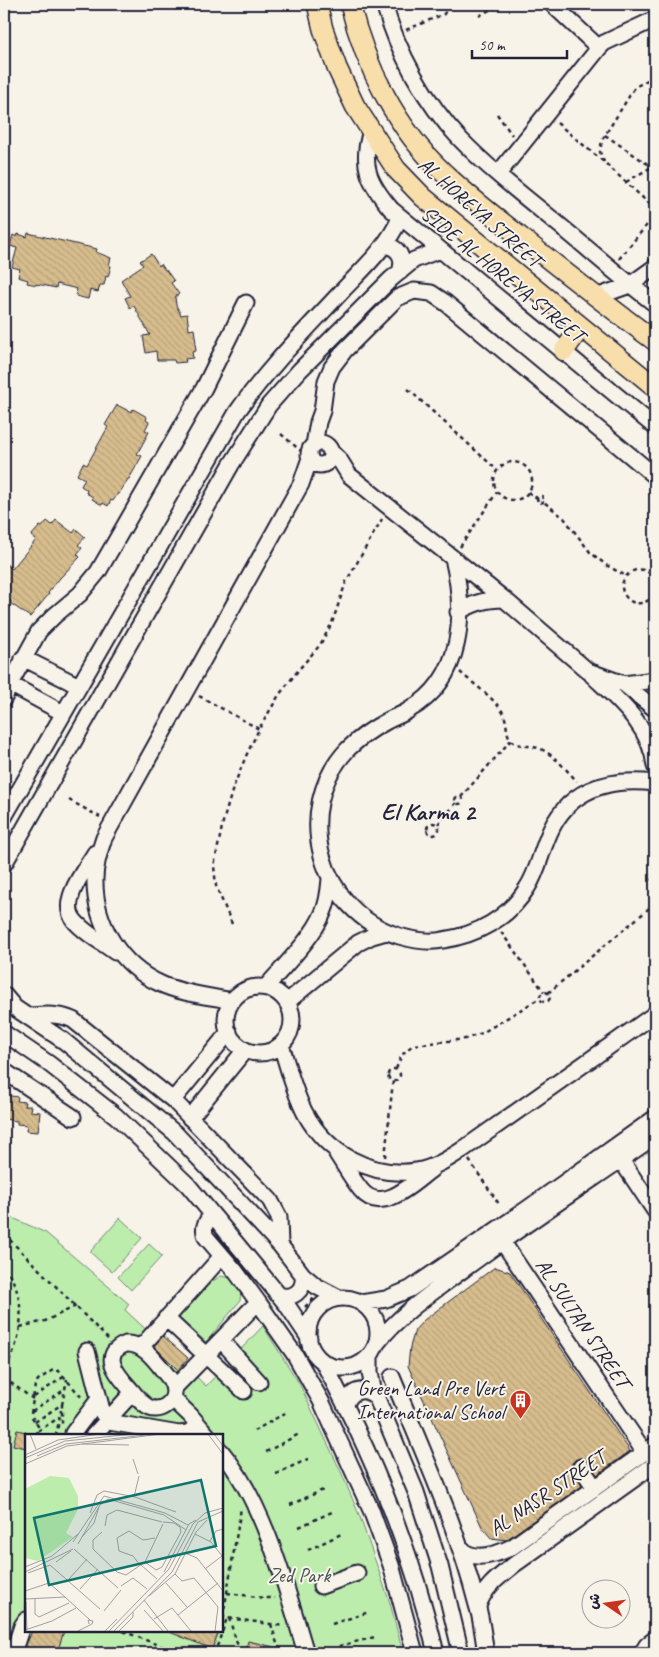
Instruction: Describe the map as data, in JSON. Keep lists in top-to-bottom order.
{
  "streets": {
    "main road": ["AL HOREYA STREET"],
    "street": ["SIDE AL HOREYA STREET", "AL SULTAN STREET", "AL NASR STREET"]
  },
  "crossings": [
    ["AL HOREYA STREET", "SIDE AL HOREYA STREET"],
    ["AL SULTAN STREET", "AL NASR STREET"]
  ],
  "districts": ["El Karma 2"],
  "parks": ["Zed Park"],
  "places": {
    "building": ["Green Land Pre Vert International School"]
  },
  "scale_bar": "50 m",
  "north": "left"
}
